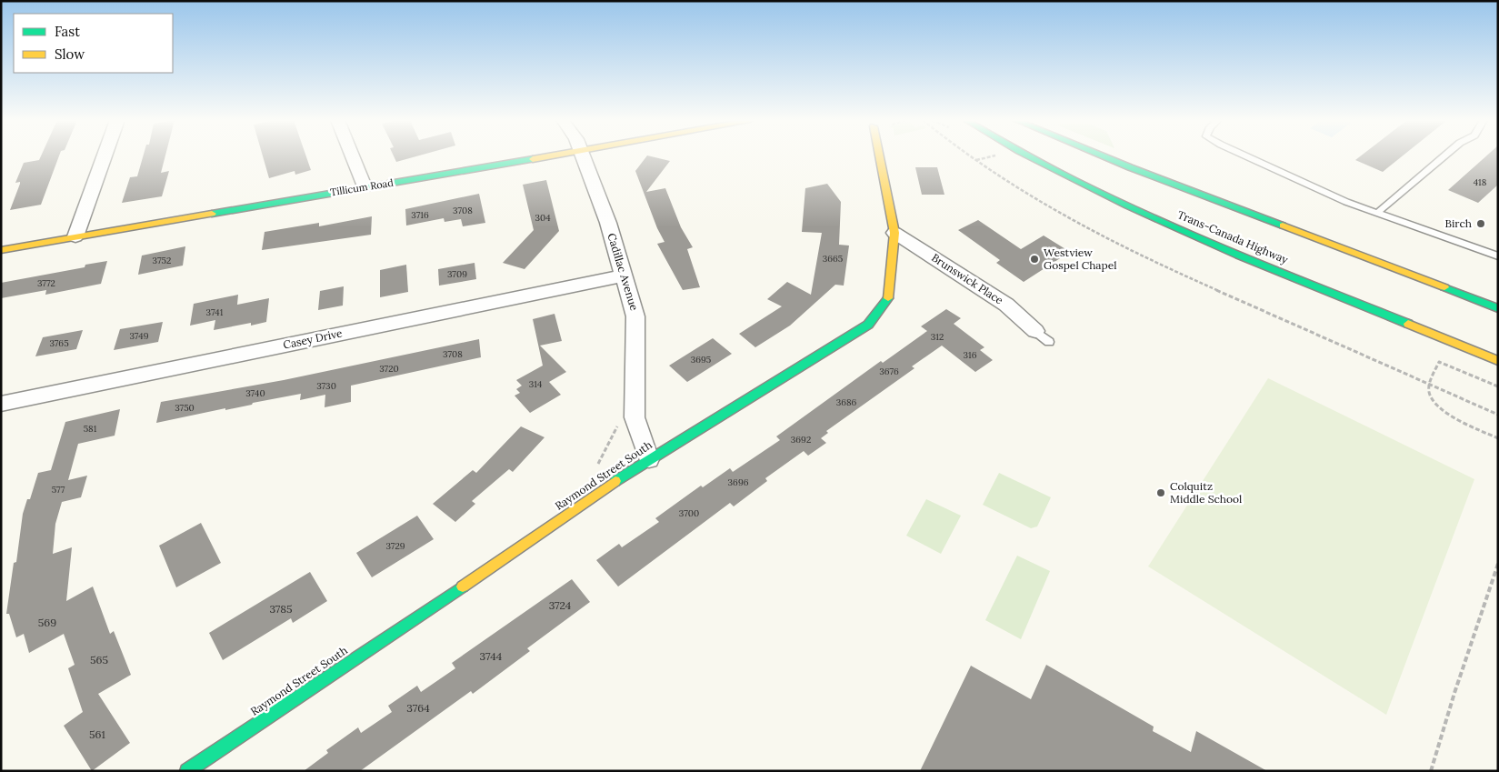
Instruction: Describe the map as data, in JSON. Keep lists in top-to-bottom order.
{
  "streets": {
    "main road": ["Tillicum Road", "Trans-Canada Highway", "Raymond Street South"],
    "street": ["Cadillac Avenue", "Brunswick Place", "Casey Drive"]
  },
  "crossings": [
    ["Cadillac Avenue", "Casey Drive"],
    ["Cadillac Avenue", "Raymond Street South"],
    ["Brunswick Place", "Raymond Street South"]
  ],
  "places": ["Birch", "Westview Gospel Chapel", "Colquitz Middle School"],
  "house_numbers": [
    "418",
    "3708",
    "3716",
    "304",
    "3665",
    "3752",
    "3709",
    "3772",
    "3741",
    "3749",
    "312",
    "3765",
    "3708",
    "316",
    "3695",
    "3720",
    "3676",
    "314",
    "3730",
    "3740",
    "3686",
    "3750",
    "581",
    "3692",
    "3696",
    "577",
    "3700",
    "3729",
    "3724",
    "3785",
    "569",
    "3744",
    "565",
    "3764",
    "561"
  ],
  "legend": ["Fast", "Slow"]
}
